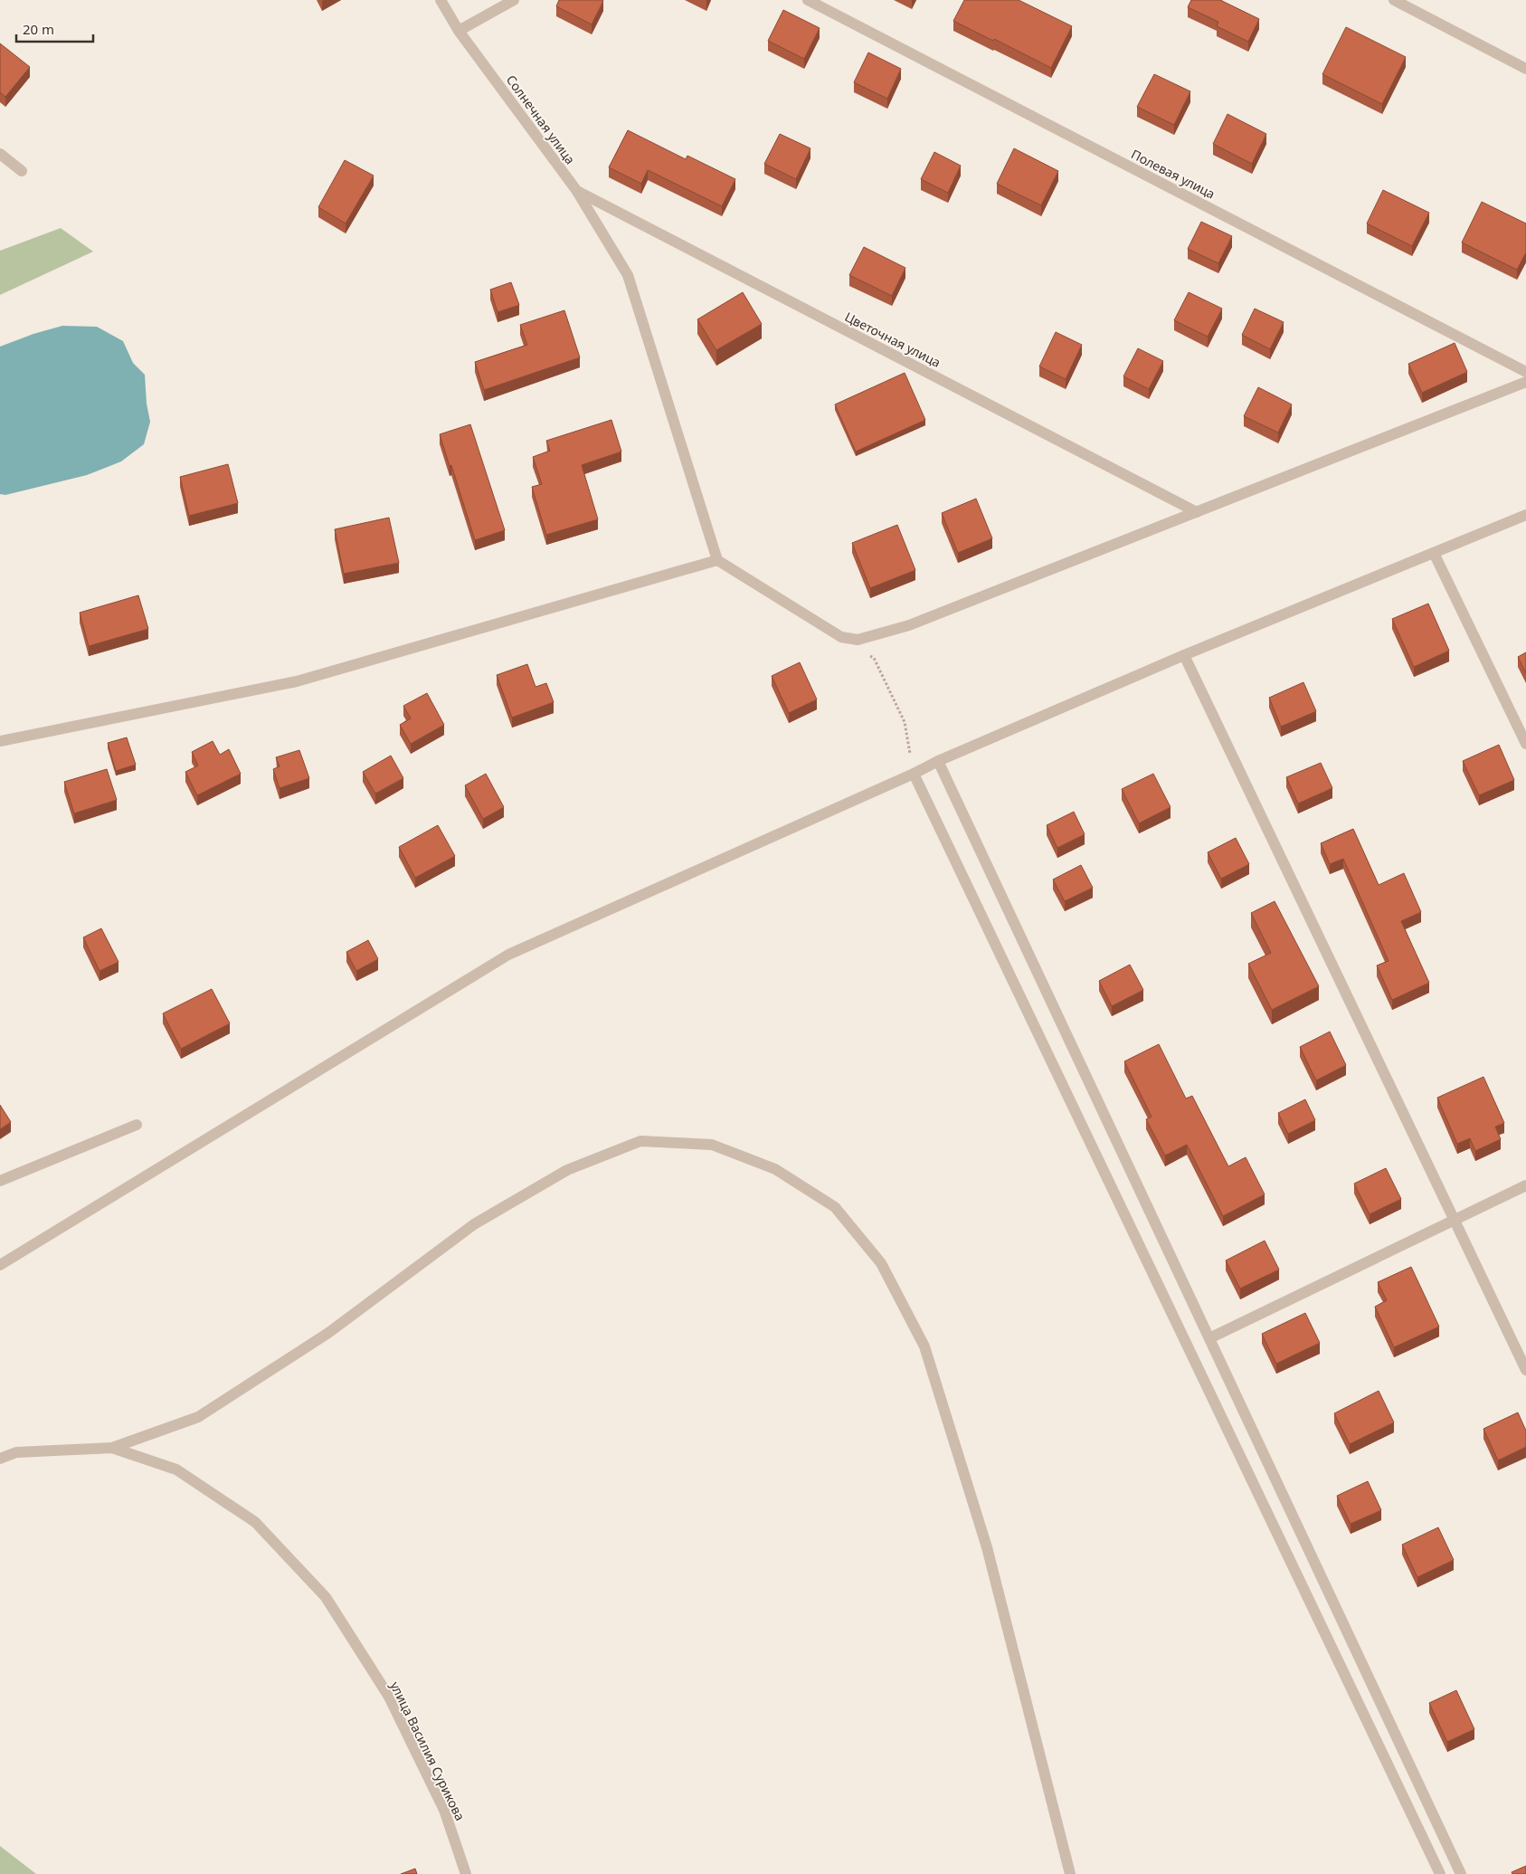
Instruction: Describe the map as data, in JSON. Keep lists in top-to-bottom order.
{
  "streets": {
    "street": [
      "Солнечная улица",
      "Полевая улица",
      "Цветочная улица",
      "улица Василия Сурикова"
    ]
  },
  "crossings": [
    ["Солнечная улица", "Цветочная улица"]
  ],
  "scale_bar": "20 m"
}
